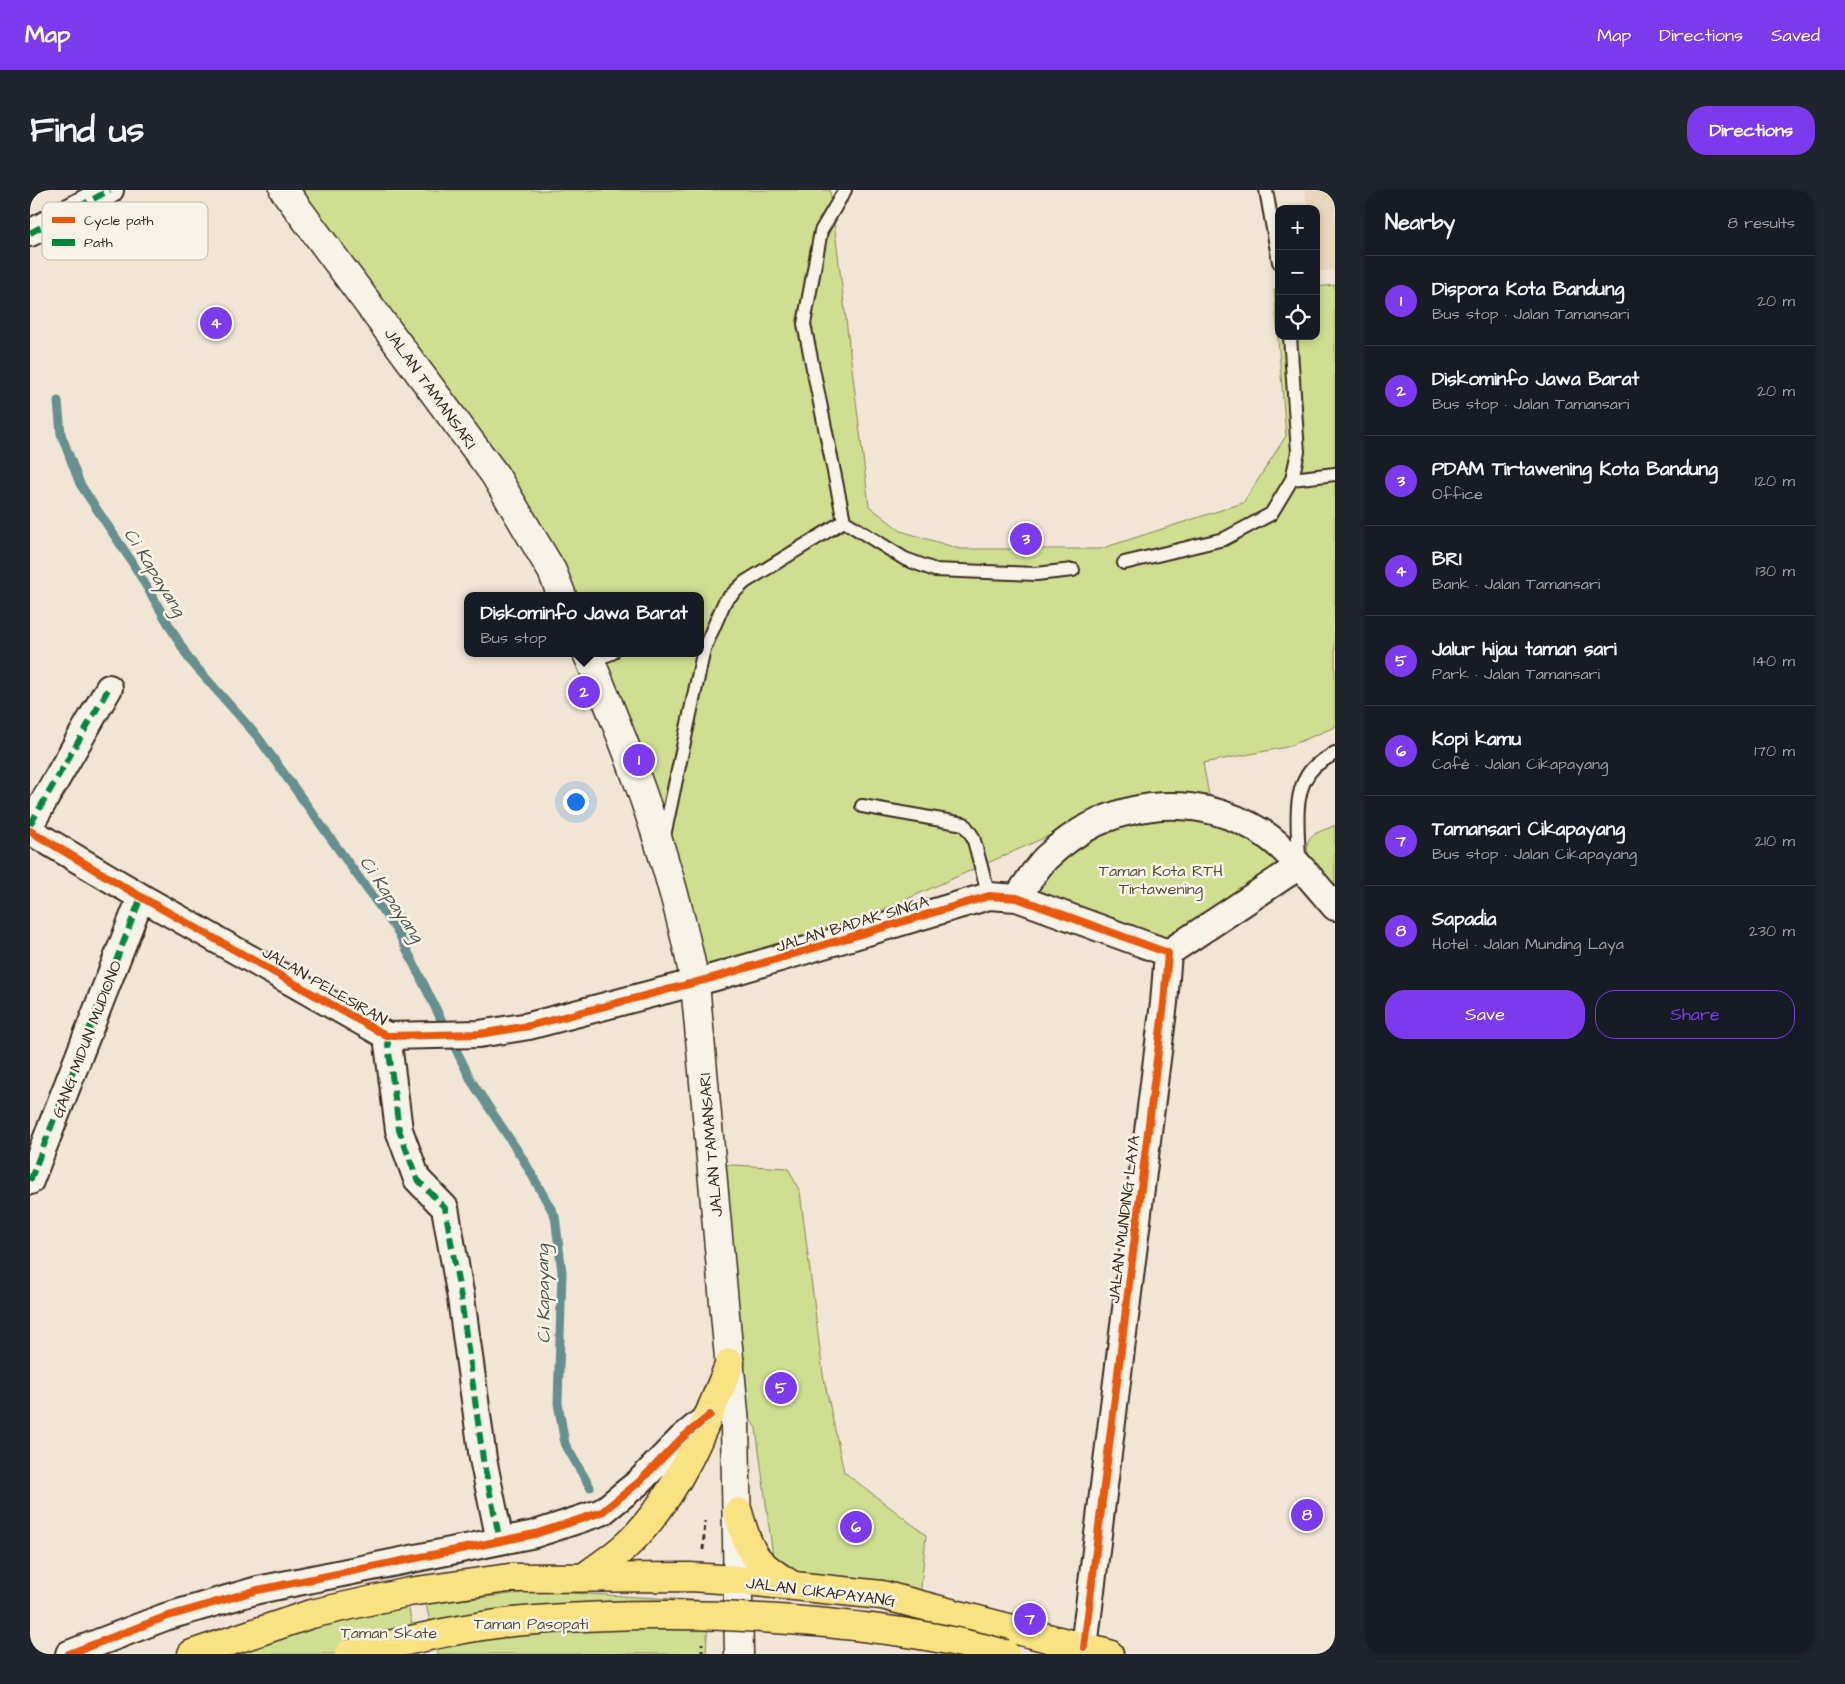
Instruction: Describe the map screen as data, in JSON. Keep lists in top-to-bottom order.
{
  "streets": {
    "main road": ["JALAN TAMANSARI", "JALAN CIKAPAYANG"],
    "street": [
      "JALAN BADAK SINGA",
      "JALAN PELESIRAN",
      "GANG MIDUN MUDIONO",
      "JALAN MUNDING LAYA"
    ]
  },
  "crossings": [
    ["JALAN TAMANSARI", "JALAN BADAK SINGA"],
    ["JALAN TAMANSARI", "JALAN PELESIRAN"],
    ["JALAN TAMANSARI", "JALAN CIKAPAYANG"],
    ["JALAN BADAK SINGA", "JALAN PELESIRAN"],
    ["JALAN PELESIRAN", "GANG MIDUN MUDIONO"],
    ["JALAN MUNDING LAYA", "JALAN CIKAPAYANG"]
  ],
  "water": ["Ci Kapayang"],
  "parks": ["Taman Kota RTH Tirtawening", "Taman Pasopati", "Taman Skate"],
  "legend": ["Cycle path", "Path"],
  "page": {
    "header": "Map",
    "nav": ["Map", "Directions", "Saved"],
    "title": "Find us",
    "buttons": [
      "Directions",
      ["Save", "Share"]
    ],
    "heading": ["Nearby", "8 results"],
    "map_buttons": ["+", "−"],
    "list": [
      {
        "mark": "1",
        "name": "Dispora Kota Bandung",
        "note": "Bus stop · Jalan Tamansari",
        "value": "20 m"
      },
      {
        "mark": "2",
        "name": "Diskominfo Jawa Barat",
        "note": "Bus stop · Jalan Tamansari",
        "value": "20 m"
      },
      {
        "mark": "3",
        "name": "PDAM Tirtawening Kota Bandung",
        "note": "Office",
        "value": "120 m"
      },
      {
        "mark": "4",
        "name": "BRI",
        "note": "Bank · Jalan Tamansari",
        "value": "130 m"
      },
      {
        "mark": "5",
        "name": "Jalur hijau taman sari",
        "note": "Park · Jalan Tamansari",
        "value": "140 m"
      },
      {
        "mark": "6",
        "name": "Kopi kamu",
        "note": "Café · Jalan Cikapayang",
        "value": "170 m"
      },
      {
        "mark": "7",
        "name": "Tamansari Cikapayang",
        "note": "Bus stop · Jalan Cikapayang",
        "value": "210 m"
      },
      {
        "mark": "8",
        "name": "Sapadia",
        "note": "Hotel · Jalan Munding Laya",
        "value": "230 m"
      }
    ],
    "pins": [
      "4",
      "3",
      "2",
      "1",
      "5",
      "8",
      "6",
      "7"
    ],
    "popup": ["Diskominfo Jawa Barat", "Bus stop"]
  }
}
